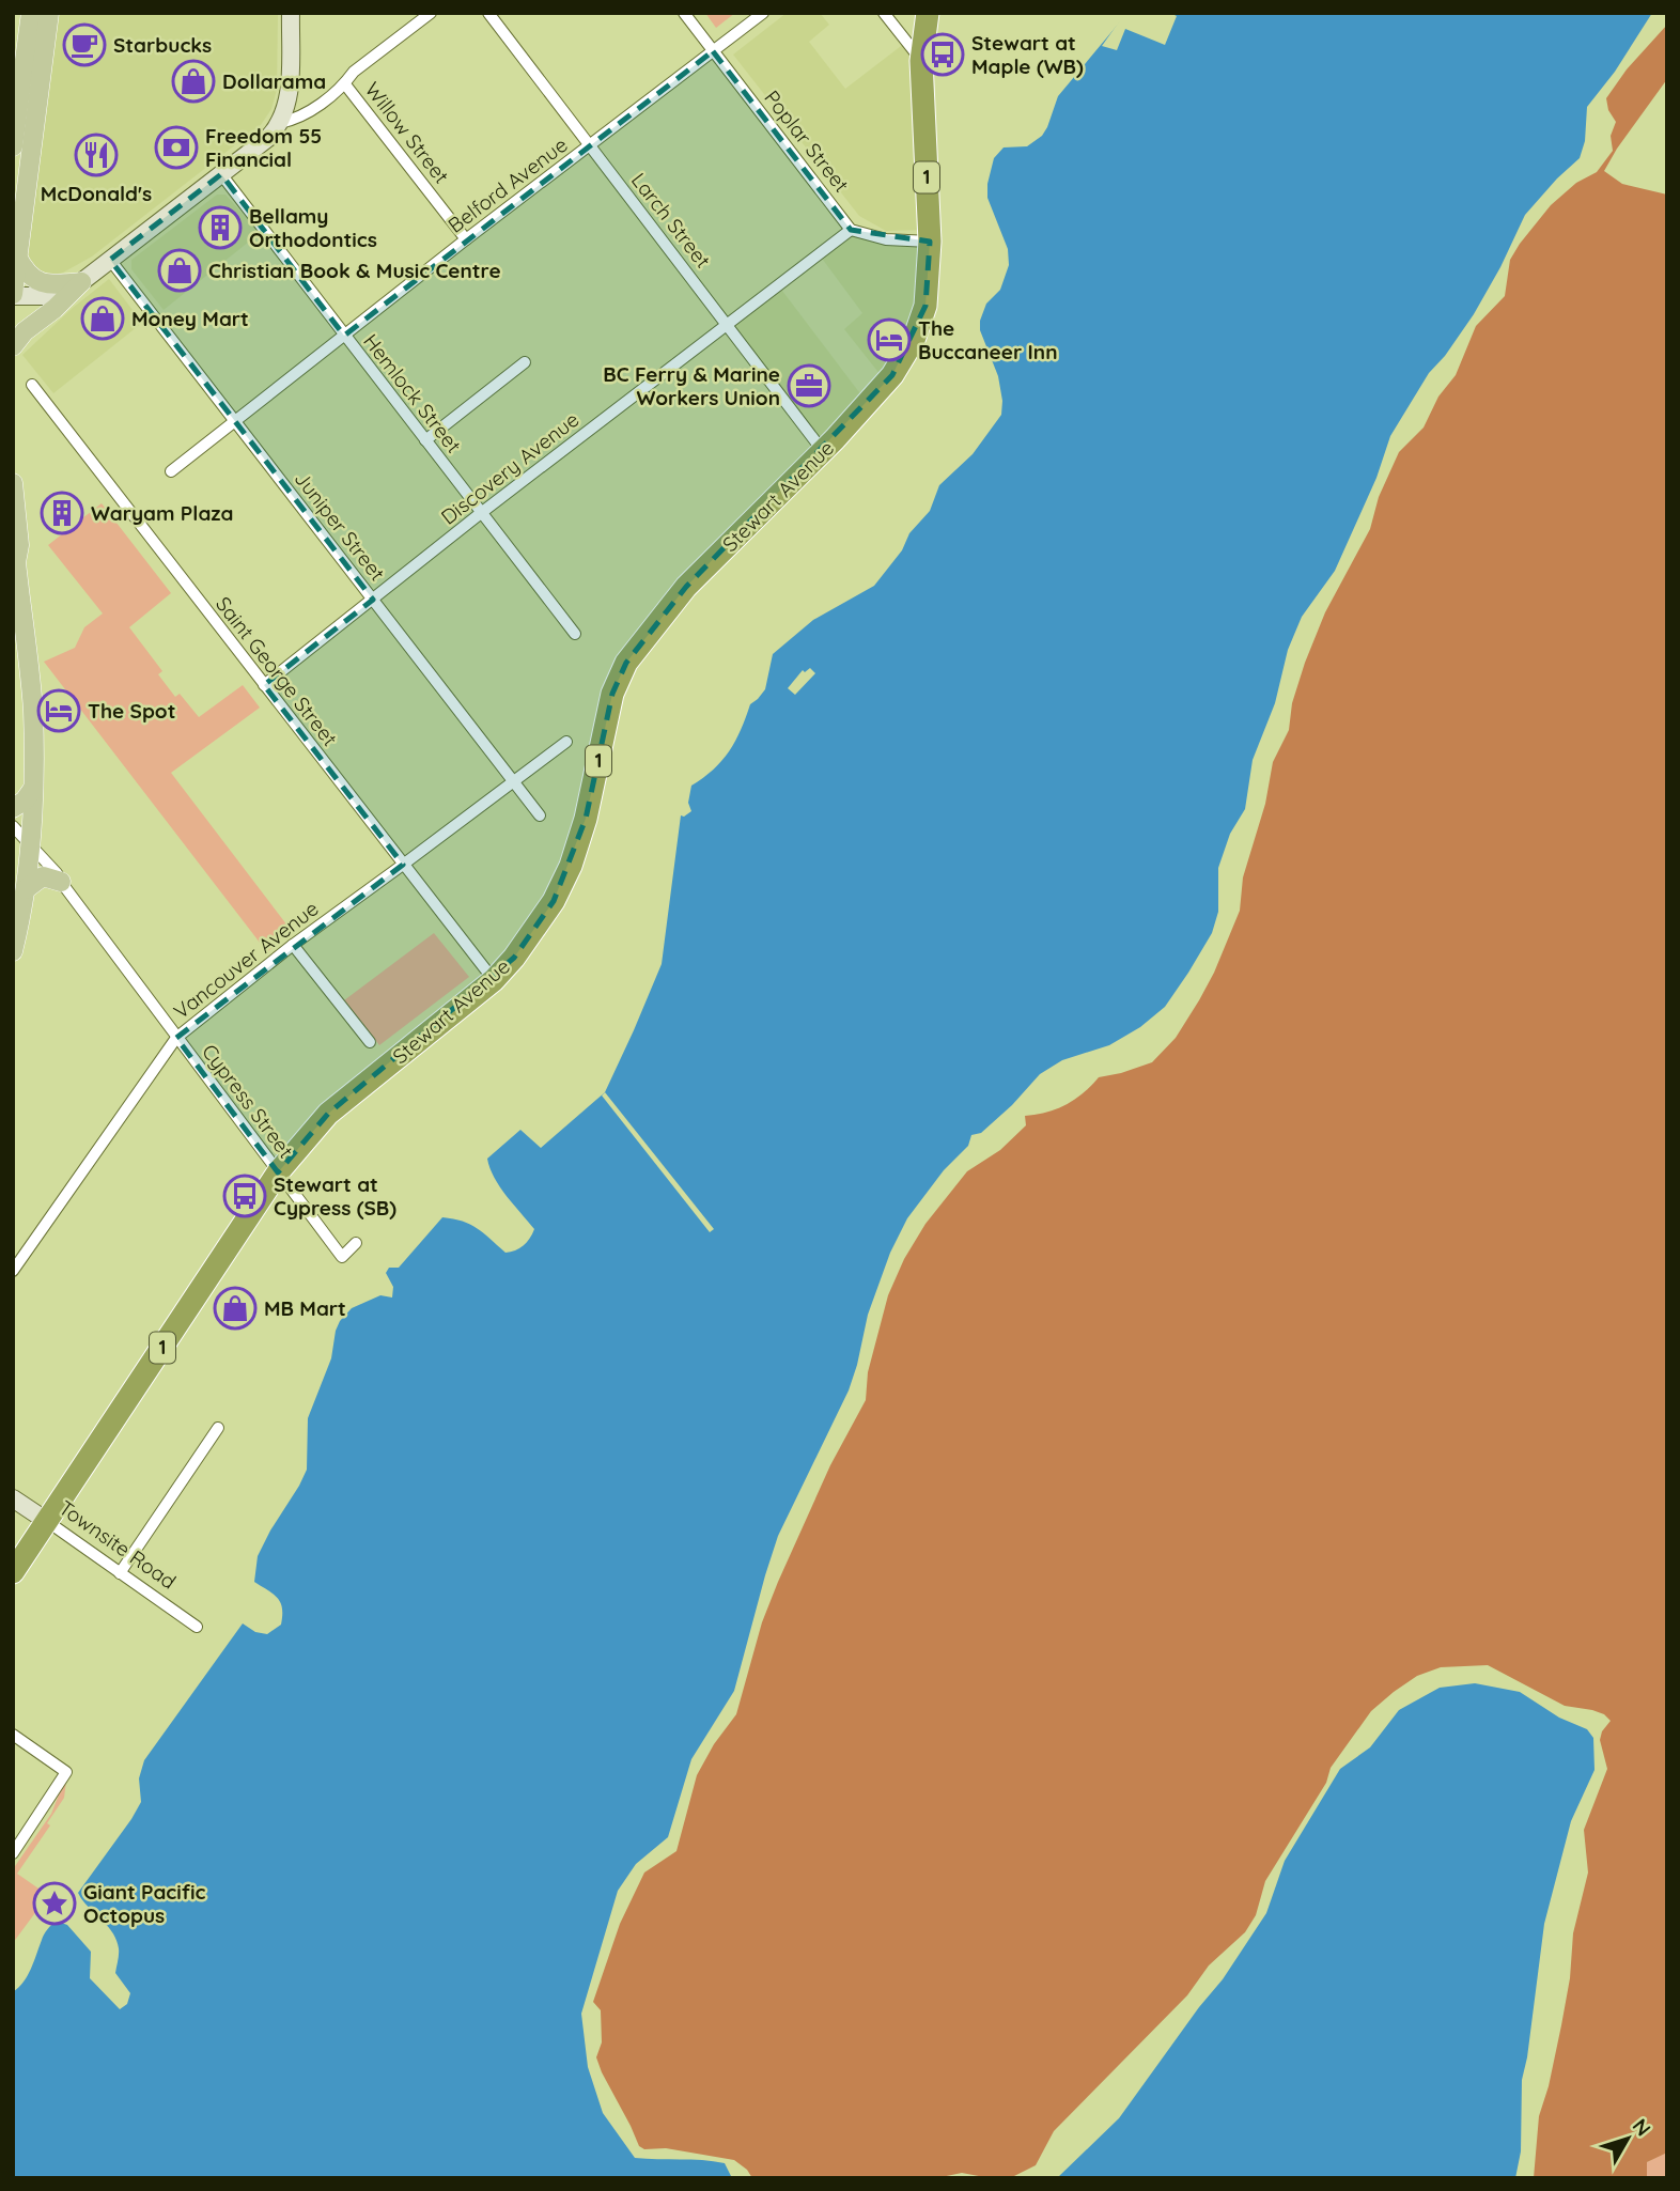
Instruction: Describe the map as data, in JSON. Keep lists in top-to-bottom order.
{
  "streets": {
    "highway": ["1", "Stewart Avenue"],
    "street": [
      "Willow Street",
      "Poplar Street",
      "Belford Avenue",
      "Larch Street",
      "Hemlock Street",
      "Discovery Avenue",
      "Juniper Street",
      "Saint George Street",
      "Vancouver Avenue",
      "Cypress Street",
      "Townsite Road"
    ]
  },
  "crossings": [
    ["Willow Street", "Belford Avenue"],
    ["Poplar Street", "Belford Avenue"],
    ["Poplar Street", "Discovery Avenue"],
    ["Belford Avenue", "Larch Street"],
    ["Belford Avenue", "Hemlock Street"],
    ["Belford Avenue", "Juniper Street"],
    ["Larch Street", "Discovery Avenue"],
    ["Larch Street", "Stewart Avenue"],
    ["Hemlock Street", "Discovery Avenue"],
    ["Discovery Avenue", "Juniper Street"],
    ["Discovery Avenue", "Saint George Street"],
    ["Stewart Avenue", "Saint George Street"],
    ["Stewart Avenue", "Cypress Street"],
    ["Stewart Avenue", "Townsite Road"],
    ["Juniper Street", "Vancouver Avenue"],
    ["Saint George Street", "Vancouver Avenue"],
    ["Vancouver Avenue", "Cypress Street"]
  ],
  "places": {
    "cafe": ["Starbucks"],
    "bus stop": ["Stewart at Maple (WB)", "Stewart at Cypress (SB)"],
    "shop": [
      "Dollarama",
      "Christian Book & Music Centre",
      "Money Mart",
      "MB Mart"
    ],
    "bank": ["Freedom 55 Financial"],
    "restaurant": ["McDonald's"],
    "building": ["Bellamy Orthodontics", "Waryam Plaza"],
    "hotel": ["The Buccaneer Inn", "The Spot"],
    "office": ["BC Ferry & Marine Workers Union"],
    "place": ["Giant Pacific Octopus"]
  },
  "north": "top right"
}
